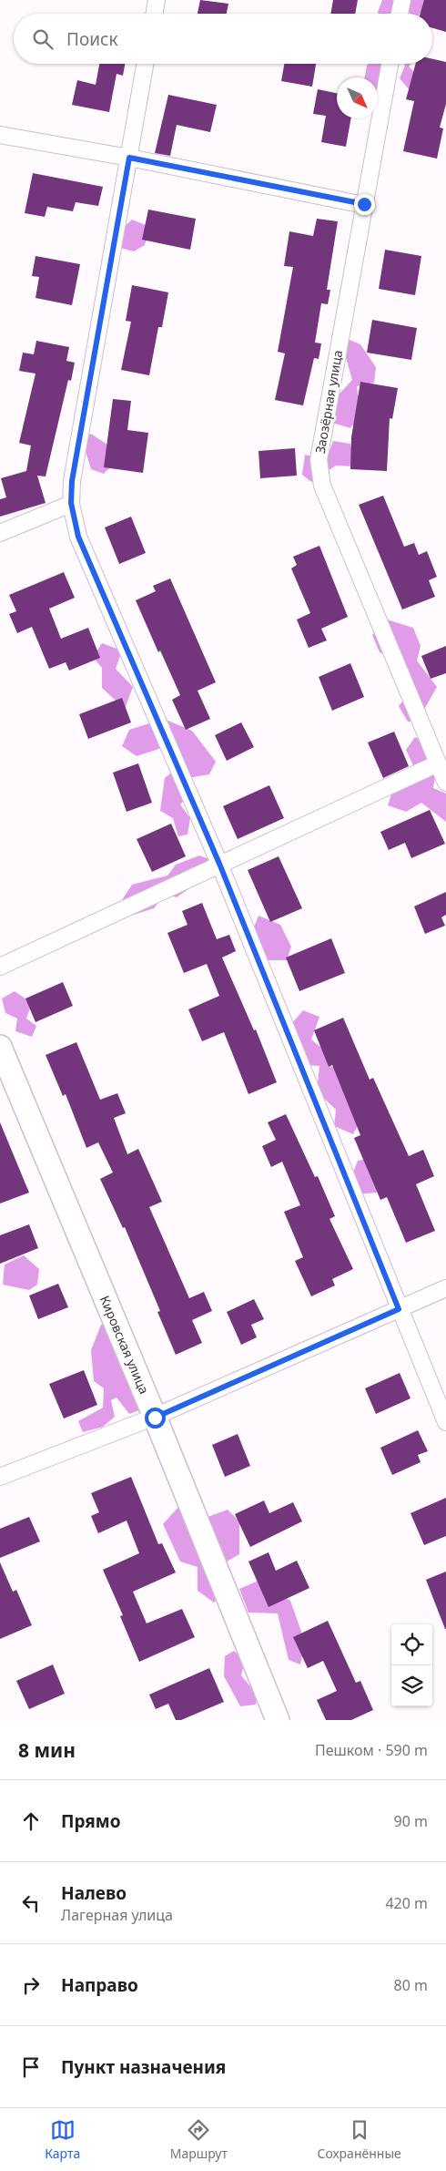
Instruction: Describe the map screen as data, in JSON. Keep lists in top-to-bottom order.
{
  "streets": {
    "street": ["Заозёрная улица", "Кировская улица"]
  },
  "north": "bottom right",
  "page": {
    "search": "Поиск",
    "heading": ["8 мин", "Пешком · 590 m"],
    "list": [
      ["Прямо", "90 m"],
      ["Налево", "Лагерная улица", "420 m"],
      ["Направо", "80 m"],
      "Пункт назначения"
    ],
    "nav": ["Карта", "Маршрут", "Сохранённые"]
  }
}
